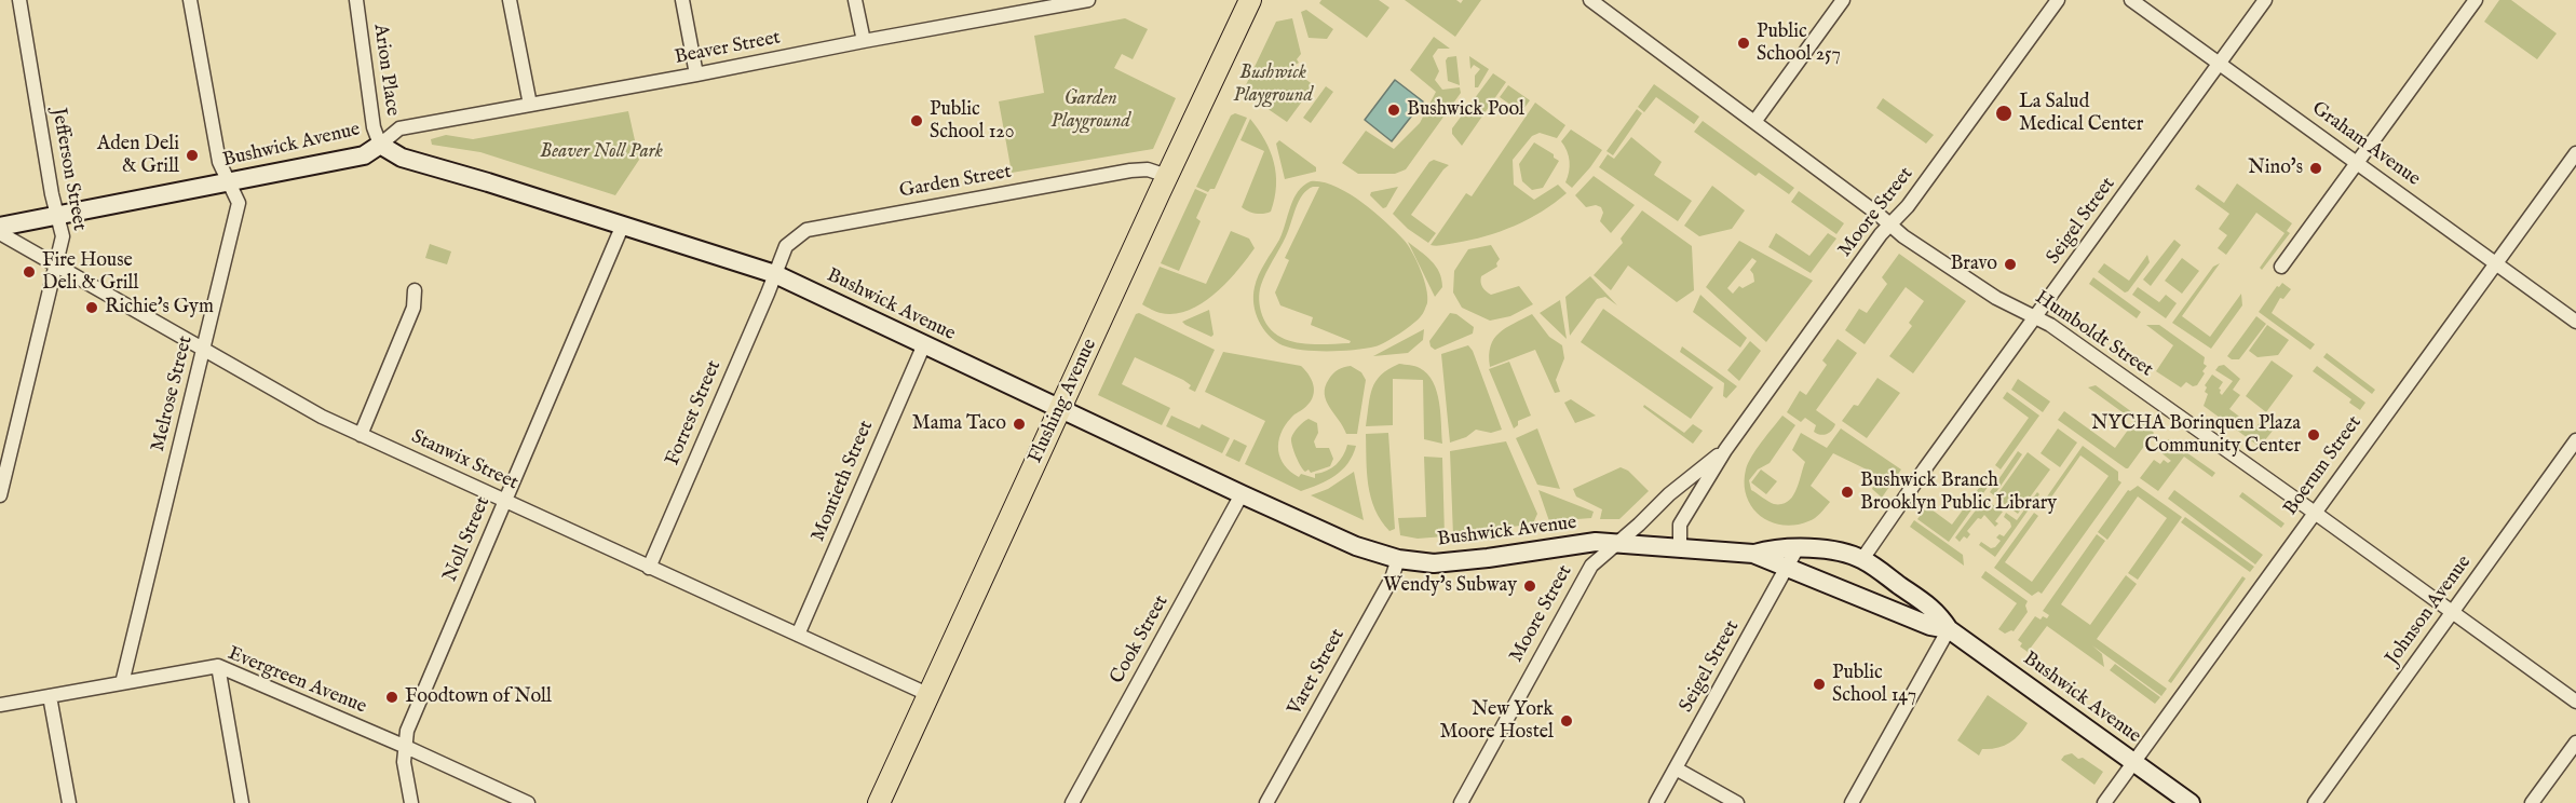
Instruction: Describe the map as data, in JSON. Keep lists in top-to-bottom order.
{
  "streets": {
    "main road": ["Bushwick Avenue", "Flushing Avenue"],
    "street": [
      "Beaver Street",
      "Arion Place",
      "Graham Avenue",
      "Jefferson Street",
      "Garden Street",
      "Moore Street",
      "Seigel Street",
      "Humboldt Street",
      "Melrose Street",
      "Forrest Street",
      "Stanwix Street",
      "Boerum Street",
      "Montieth Street",
      "Noll Street",
      "Johnson Avenue",
      "Cook Street",
      "Varet Street",
      "Evergreen Avenue"
    ]
  },
  "crossings": [
    ["Beaver Street", "Arion Place"],
    ["Beaver Street", "Bushwick Avenue"],
    ["Arion Place", "Bushwick Avenue"],
    ["Graham Avenue", "Seigel Street"],
    ["Graham Avenue", "Boerum Street"],
    ["Bushwick Avenue", "Jefferson Street"],
    ["Bushwick Avenue", "Garden Street"],
    ["Bushwick Avenue", "Moore Street"],
    ["Bushwick Avenue", "Seigel Street"],
    ["Bushwick Avenue", "Melrose Street"],
    ["Bushwick Avenue", "Flushing Avenue"],
    ["Bushwick Avenue", "Forrest Street"],
    ["Bushwick Avenue", "Boerum Street"],
    ["Bushwick Avenue", "Montieth Street"],
    ["Bushwick Avenue", "Noll Street"],
    ["Bushwick Avenue", "Cook Street"],
    ["Bushwick Avenue", "Varet Street"],
    ["Jefferson Street", "Stanwix Street"],
    ["Garden Street", "Flushing Avenue"],
    ["Garden Street", "Forrest Street"],
    ["Moore Street", "Humboldt Street"],
    ["Seigel Street", "Humboldt Street"],
    ["Humboldt Street", "Boerum Street"],
    ["Humboldt Street", "Johnson Avenue"],
    ["Melrose Street", "Stanwix Street"],
    ["Melrose Street", "Evergreen Avenue"],
    ["Flushing Avenue", "Stanwix Street"],
    ["Forrest Street", "Stanwix Street"],
    ["Stanwix Street", "Montieth Street"],
    ["Stanwix Street", "Noll Street"],
    ["Noll Street", "Evergreen Avenue"]
  ],
  "parks": ["Bushwick Playground", "Garden Playground", "Beaver Noll Park"],
  "places": [
    "Public School 257",
    "Bushwick Pool",
    "La Salud Medical Center",
    "Public School 120",
    "Aden Deli & Grill",
    "Nino's",
    "Bravo",
    "Fire House Deli & Grill",
    "Richie's Gym",
    "Mama Taco",
    "NYCHA Borinquen Plaza Community Center",
    "Bushwick Branch Brooklyn Public Library",
    "Wendy's Subway",
    "Public School 147",
    "Foodtown of Noll",
    "New York Moore Hostel"
  ]
}
